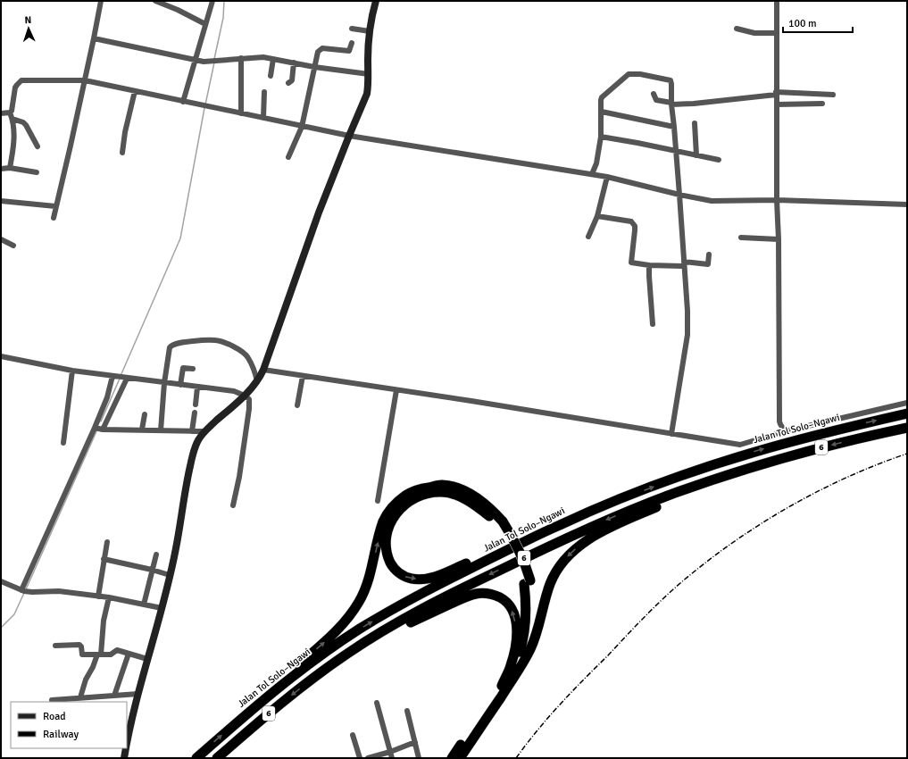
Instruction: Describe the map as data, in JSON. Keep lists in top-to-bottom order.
{
  "streets": {
    "highway": ["Jalan Tol Solo–Ngawi", "6"]
  },
  "legend": ["Road", "Railway"],
  "scale_bar": "100 m",
  "north": "top"
}
